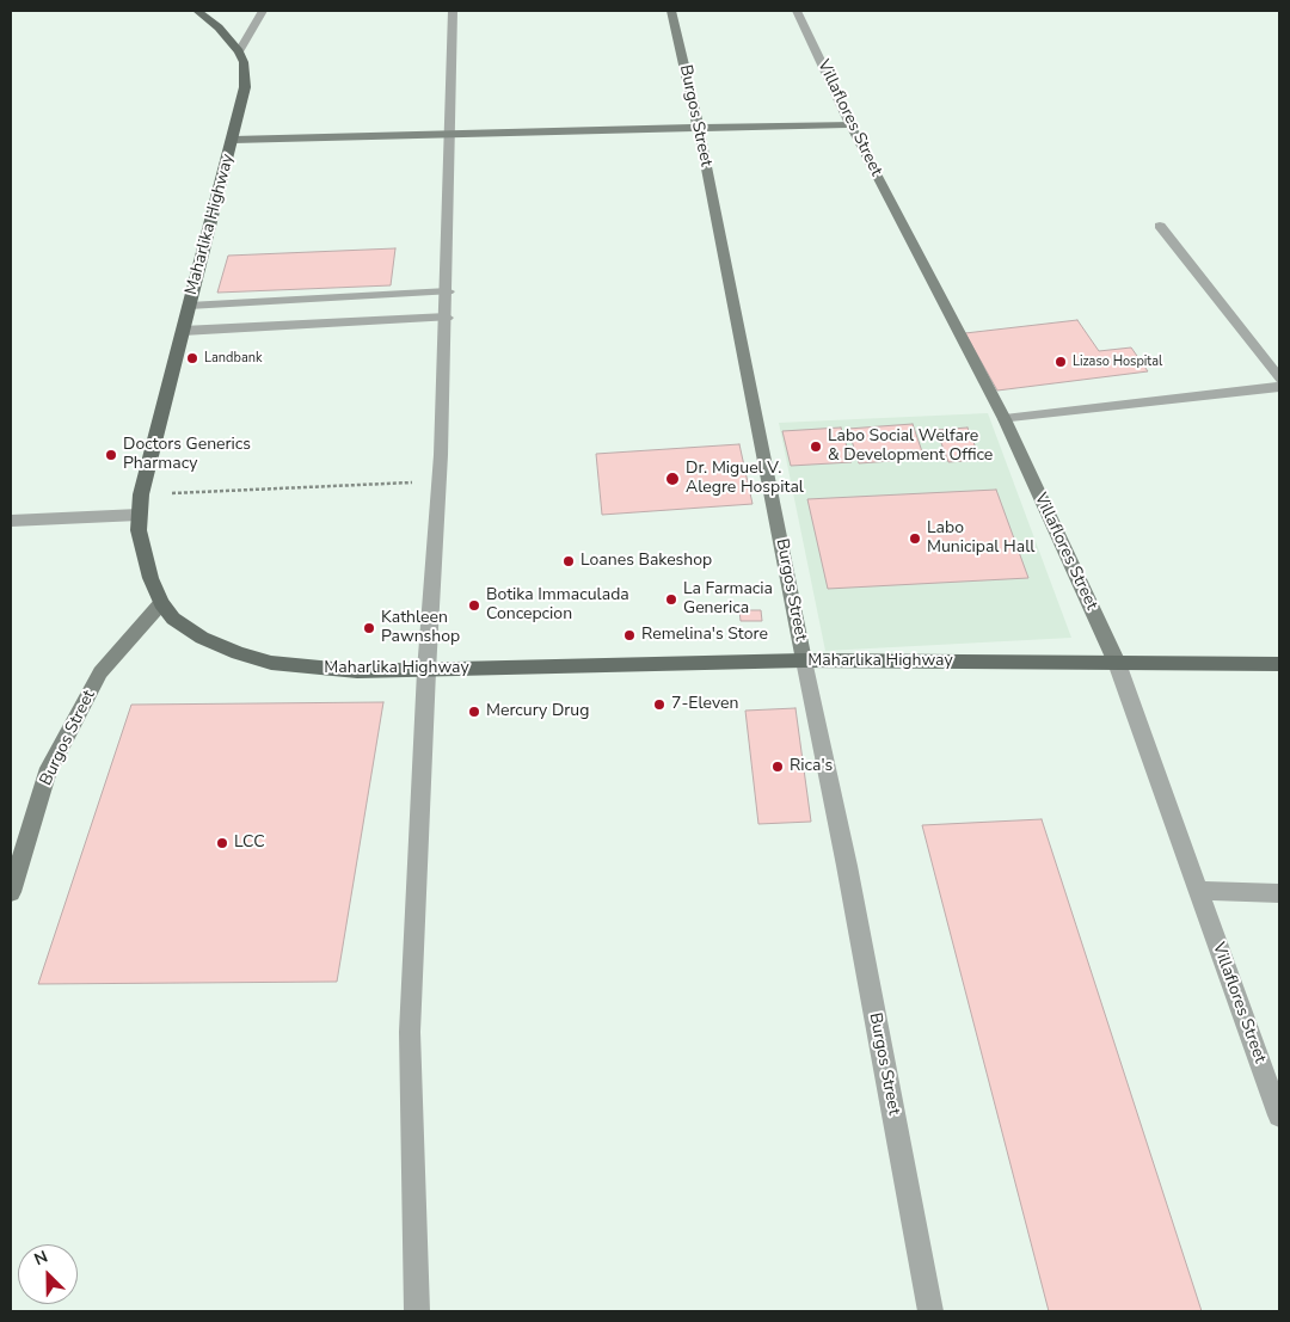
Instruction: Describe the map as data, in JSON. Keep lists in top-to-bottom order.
{
  "streets": {
    "main road": ["Maharlika Highway"],
    "street": ["Burgos Street", "Villaflores Street"]
  },
  "crossings": [
    ["Burgos Street", "Maharlika Highway"],
    ["Villaflores Street", "Maharlika Highway"]
  ],
  "places": [
    "Landbank",
    "Lizaso Hospital",
    "Labo Social Welfare & Development Office",
    "Doctors Generics Pharmacy",
    "Dr. Miguel V. Alegre Hospital",
    "Labo Municipal Hall",
    "Loanes Bakeshop",
    "La Farmacia Generica",
    "Botika Immaculada Concepcion",
    "Kathleen Pawnshop",
    "Remelina's Store",
    "7-Eleven",
    "Mercury Drug",
    "Rica's",
    "LCC"
  ],
  "north": "top left"
}
